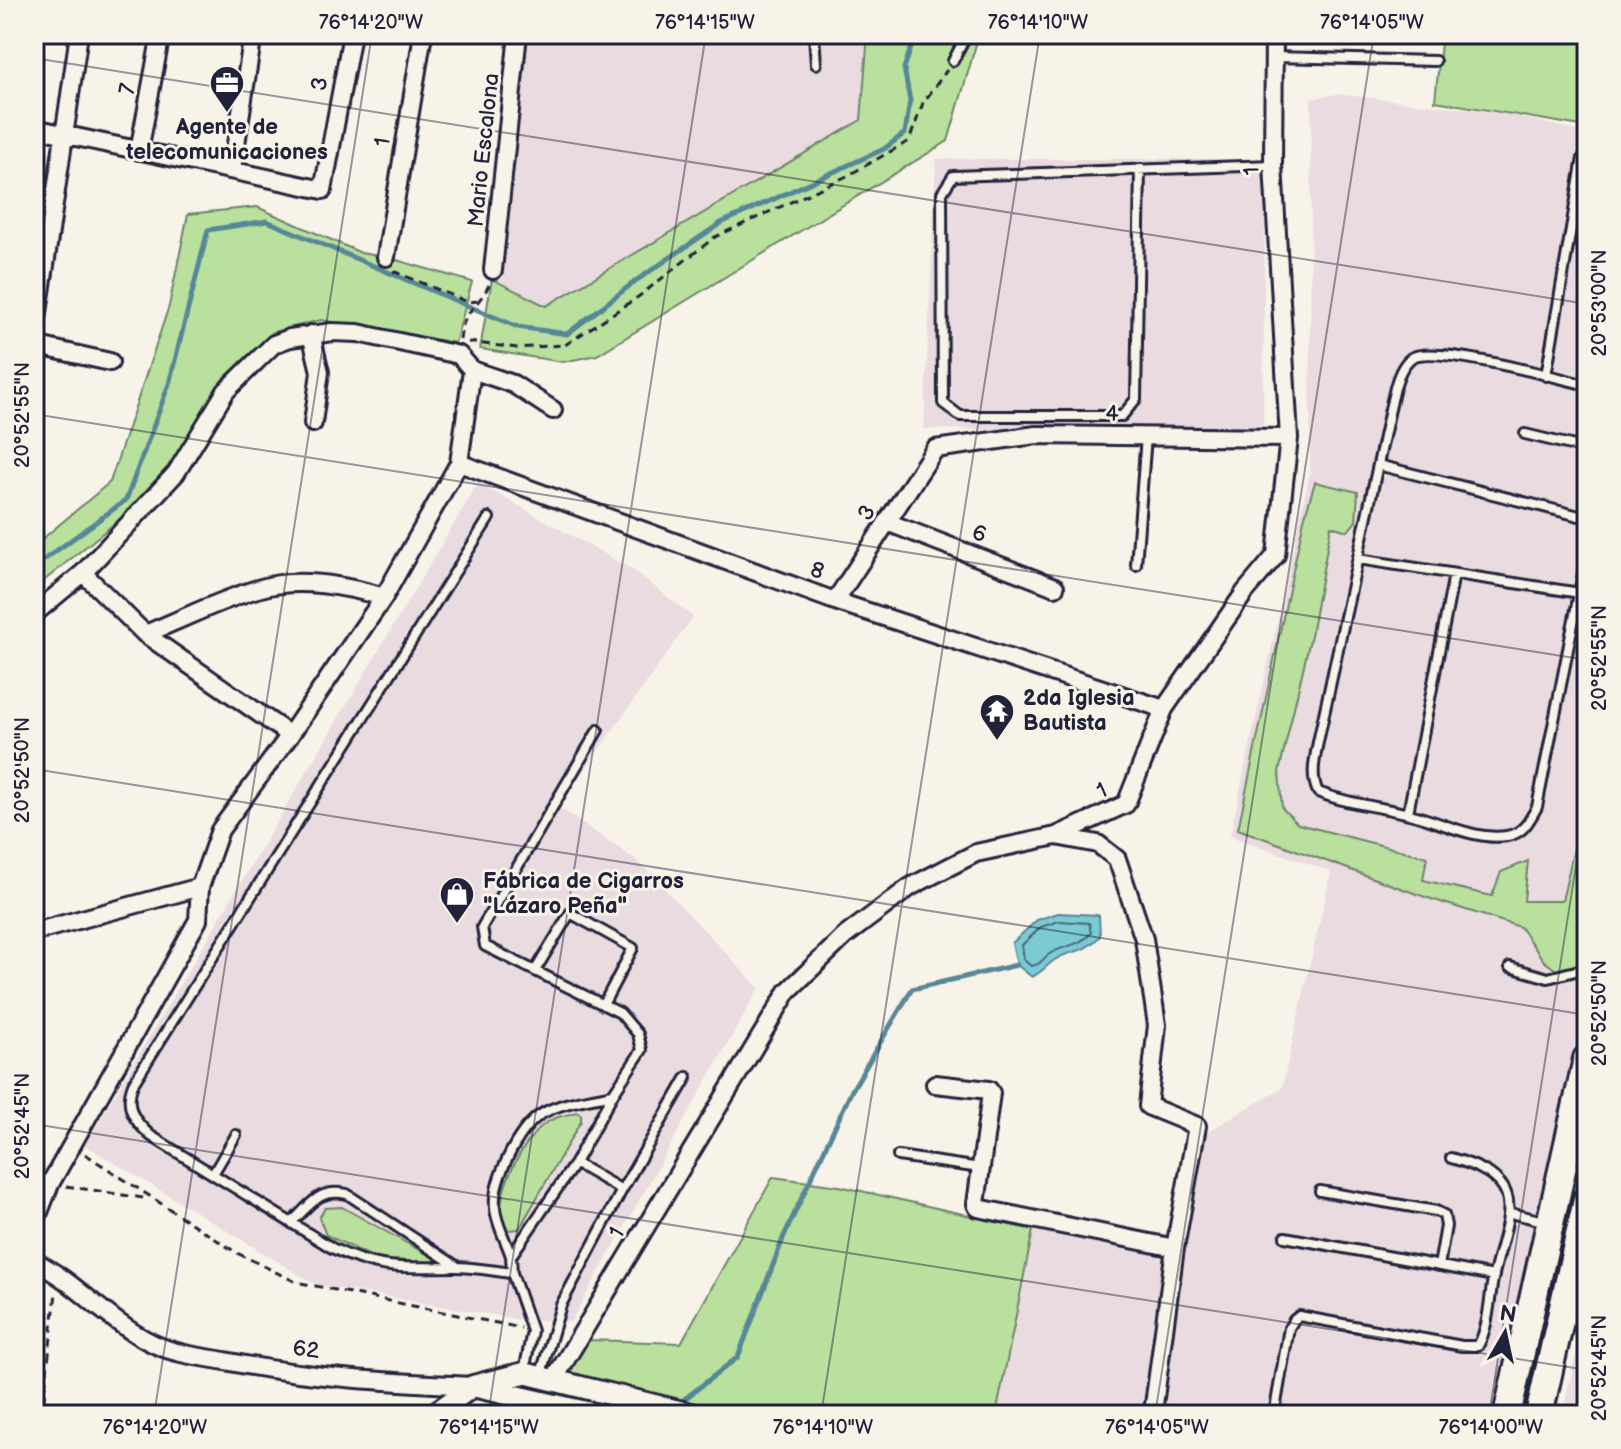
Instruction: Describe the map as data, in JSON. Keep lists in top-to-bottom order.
{
  "streets": {
    "street": [
      "3",
      "7",
      "1",
      "Mario Escalona",
      "4",
      "6",
      "8",
      "62"
    ]
  },
  "crossings": [
    ["3", "4"],
    ["3", "6"],
    ["3", "8"],
    ["1", "4"],
    ["1", "8"]
  ],
  "places": {
    "office": ["Agente de telecomunicaciones"],
    "temple": ["2da Iglesia Bautista"],
    "shop": ["Fábrica de Cigarros \"Lázaro Peña\""]
  },
  "north": "top",
  "coordinates": [
    "76°14'20\"W",
    "76°14'15\"W",
    "76°14'10\"W",
    "76°14'05\"W",
    "20°53'00\"N",
    "20°52'55\"N",
    "20°52'50\"N",
    "20°52'45\"N",
    "76°14'00\"W"
  ]
}
